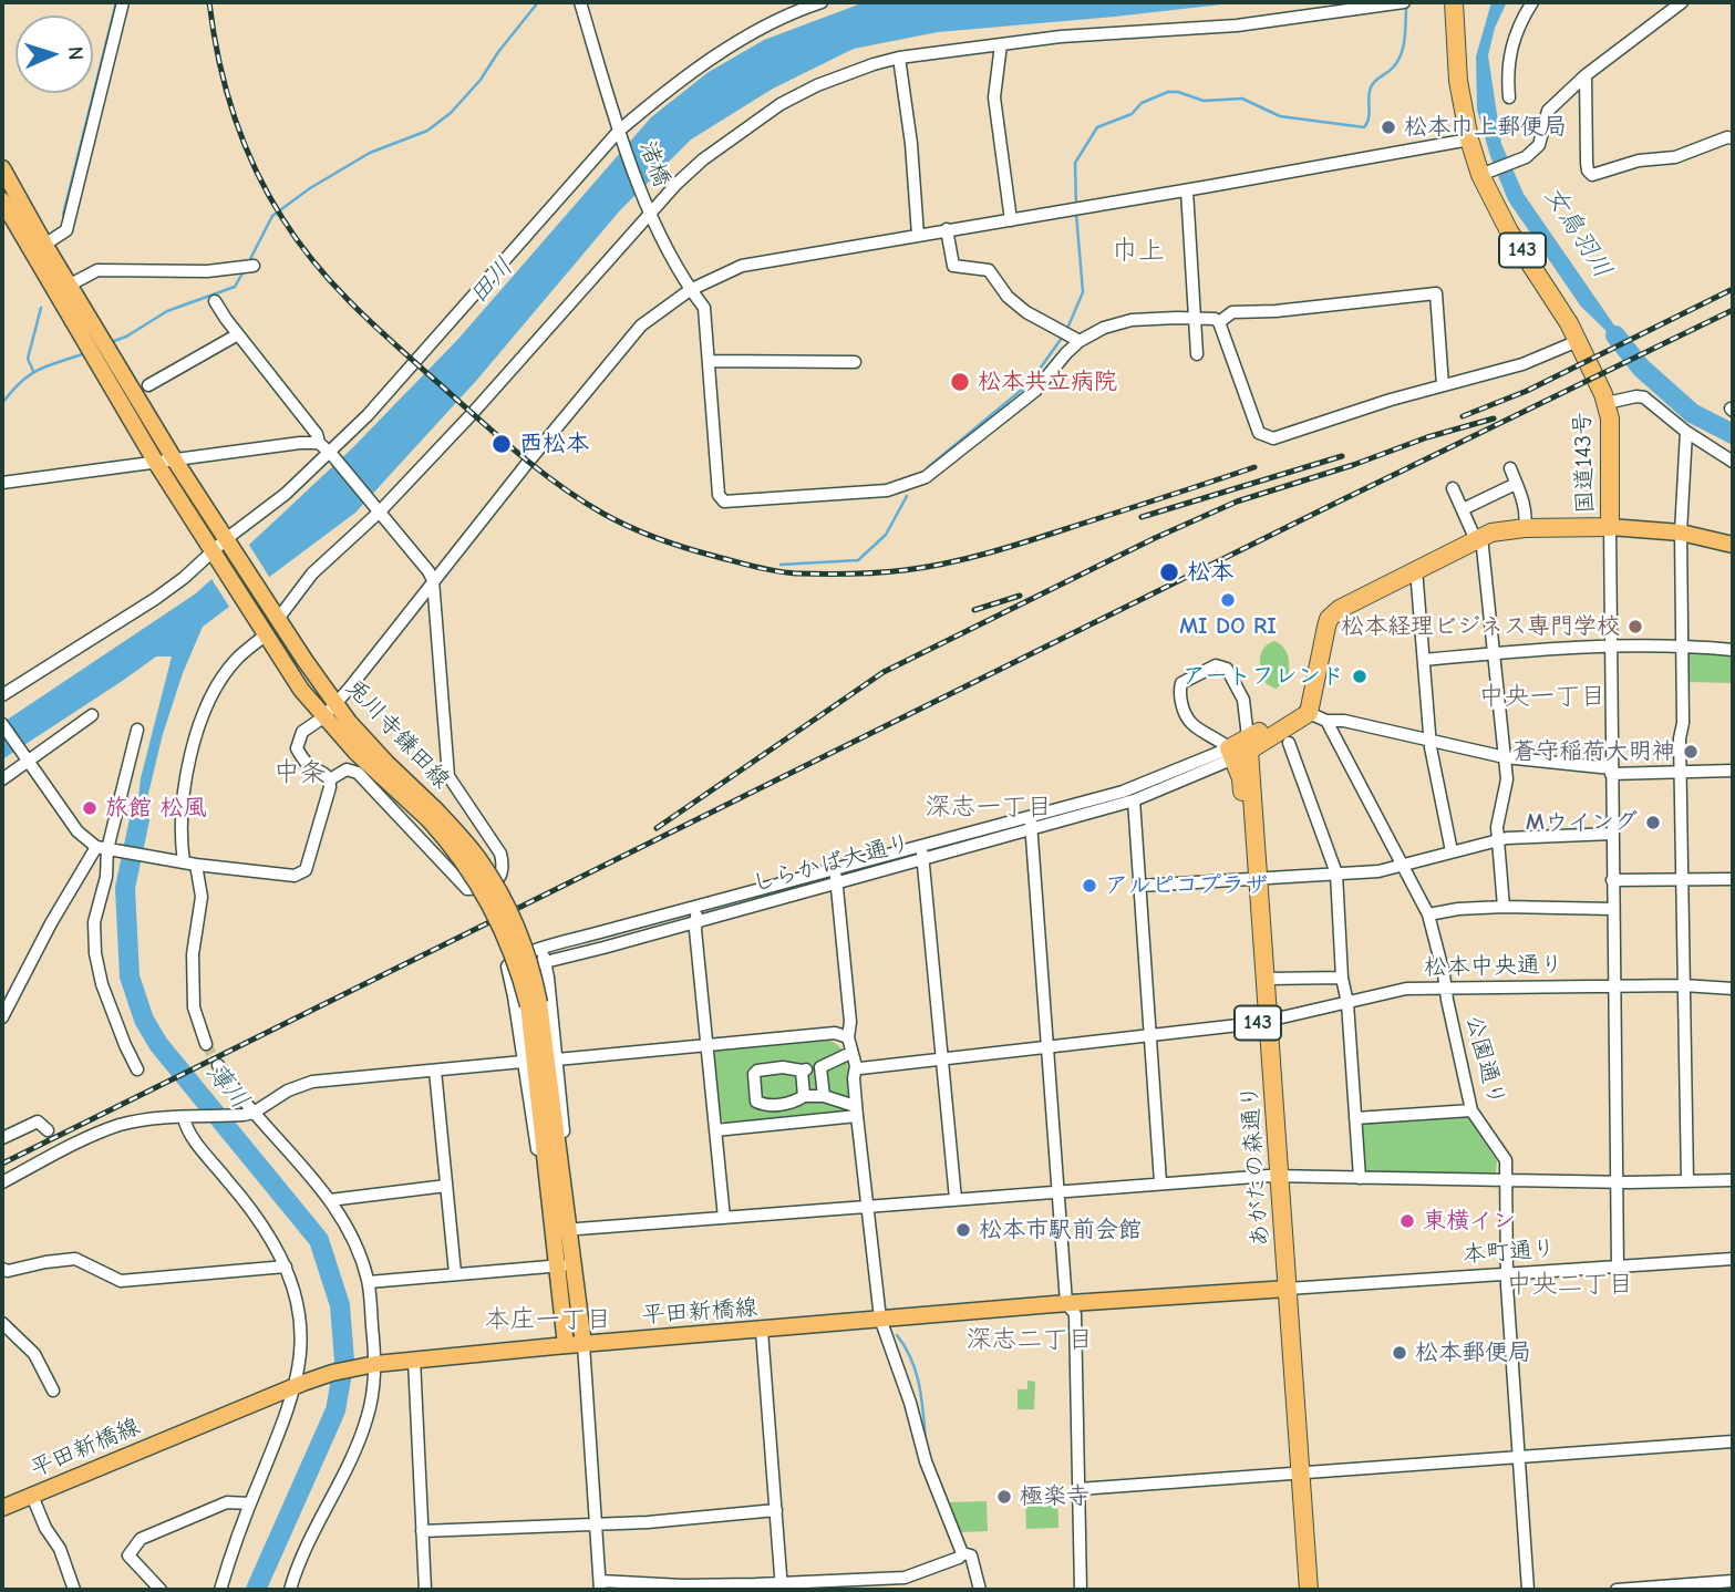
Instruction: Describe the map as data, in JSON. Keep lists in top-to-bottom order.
{
  "streets": {
    "highway": ["143", "国道143号", "あがたの森通り"],
    "main road": ["兎川寺鎌田線", "平田新橋線"],
    "street": [
      "渚橋",
      "しらかば大通り",
      "松本中央通り",
      "公園通り",
      "本町通り"
    ]
  },
  "crossings": [
    ["兎川寺鎌田線", "平田新橋線"],
    ["しらかば大通り", "あがたの森通り"],
    ["松本中央通り", "公園通り"],
    ["松本中央通り", "あがたの森通り"],
    ["公園通り", "本町通り"],
    ["あがたの森通り", "本町通り"],
    ["あがたの森通り", "平田新橋線"],
    ["本町通り", "平田新橋線"]
  ],
  "districts": [
    "巾上",
    "中央一丁目",
    "中条",
    "深志一丁目",
    "中央二丁目",
    "本庄一丁目",
    "深志二丁目"
  ],
  "water": ["女鳥羽川", "田川", "薄川"],
  "places": [
    "松本巾上郵便局",
    "松本共立病院",
    "西松本",
    "松本",
    "MI DO RI",
    "松本経理ビジネス専門学校",
    "アートフレンド",
    "蒼守稲荷大明神",
    "旅館 松風",
    "Mウイング",
    "アルピコプラザ",
    "東横イン",
    "松本市駅前会館",
    "松本郵便局",
    "極楽寺"
  ],
  "north": "right"
}
